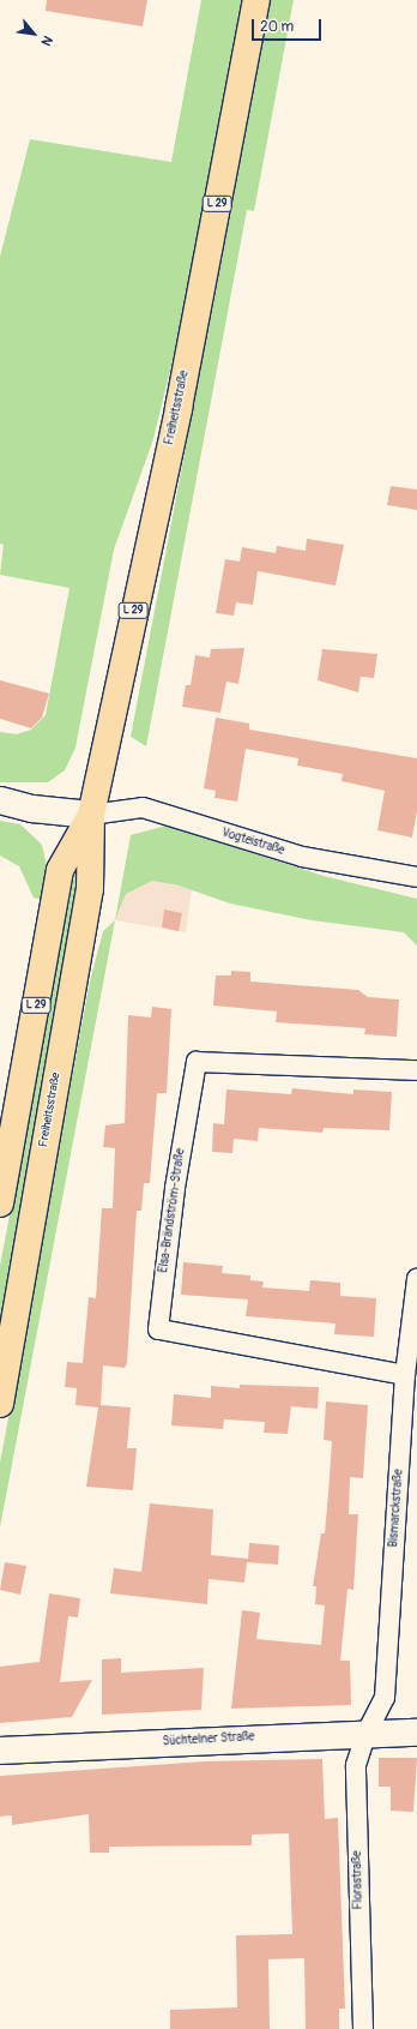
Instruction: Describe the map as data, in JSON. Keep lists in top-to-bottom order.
{
  "streets": {
    "main road": ["L 29", "Freiheitsstraße", "Süchtelner Straße"],
    "street": [
      "Vogteistraße",
      "Elsa-Brändström-Straße",
      "Bismarckstraße",
      "Florastraße"
    ]
  },
  "crossings": [
    ["Freiheitsstraße", "Vogteistraße"],
    ["Elsa-Brändström-Straße", "Bismarckstraße"],
    ["Bismarckstraße", "Süchtelner Straße"],
    ["Bismarckstraße", "Florastraße"],
    ["Süchtelner Straße", "Florastraße"]
  ],
  "scale_bar": "20 m",
  "north": "bottom right"
}
